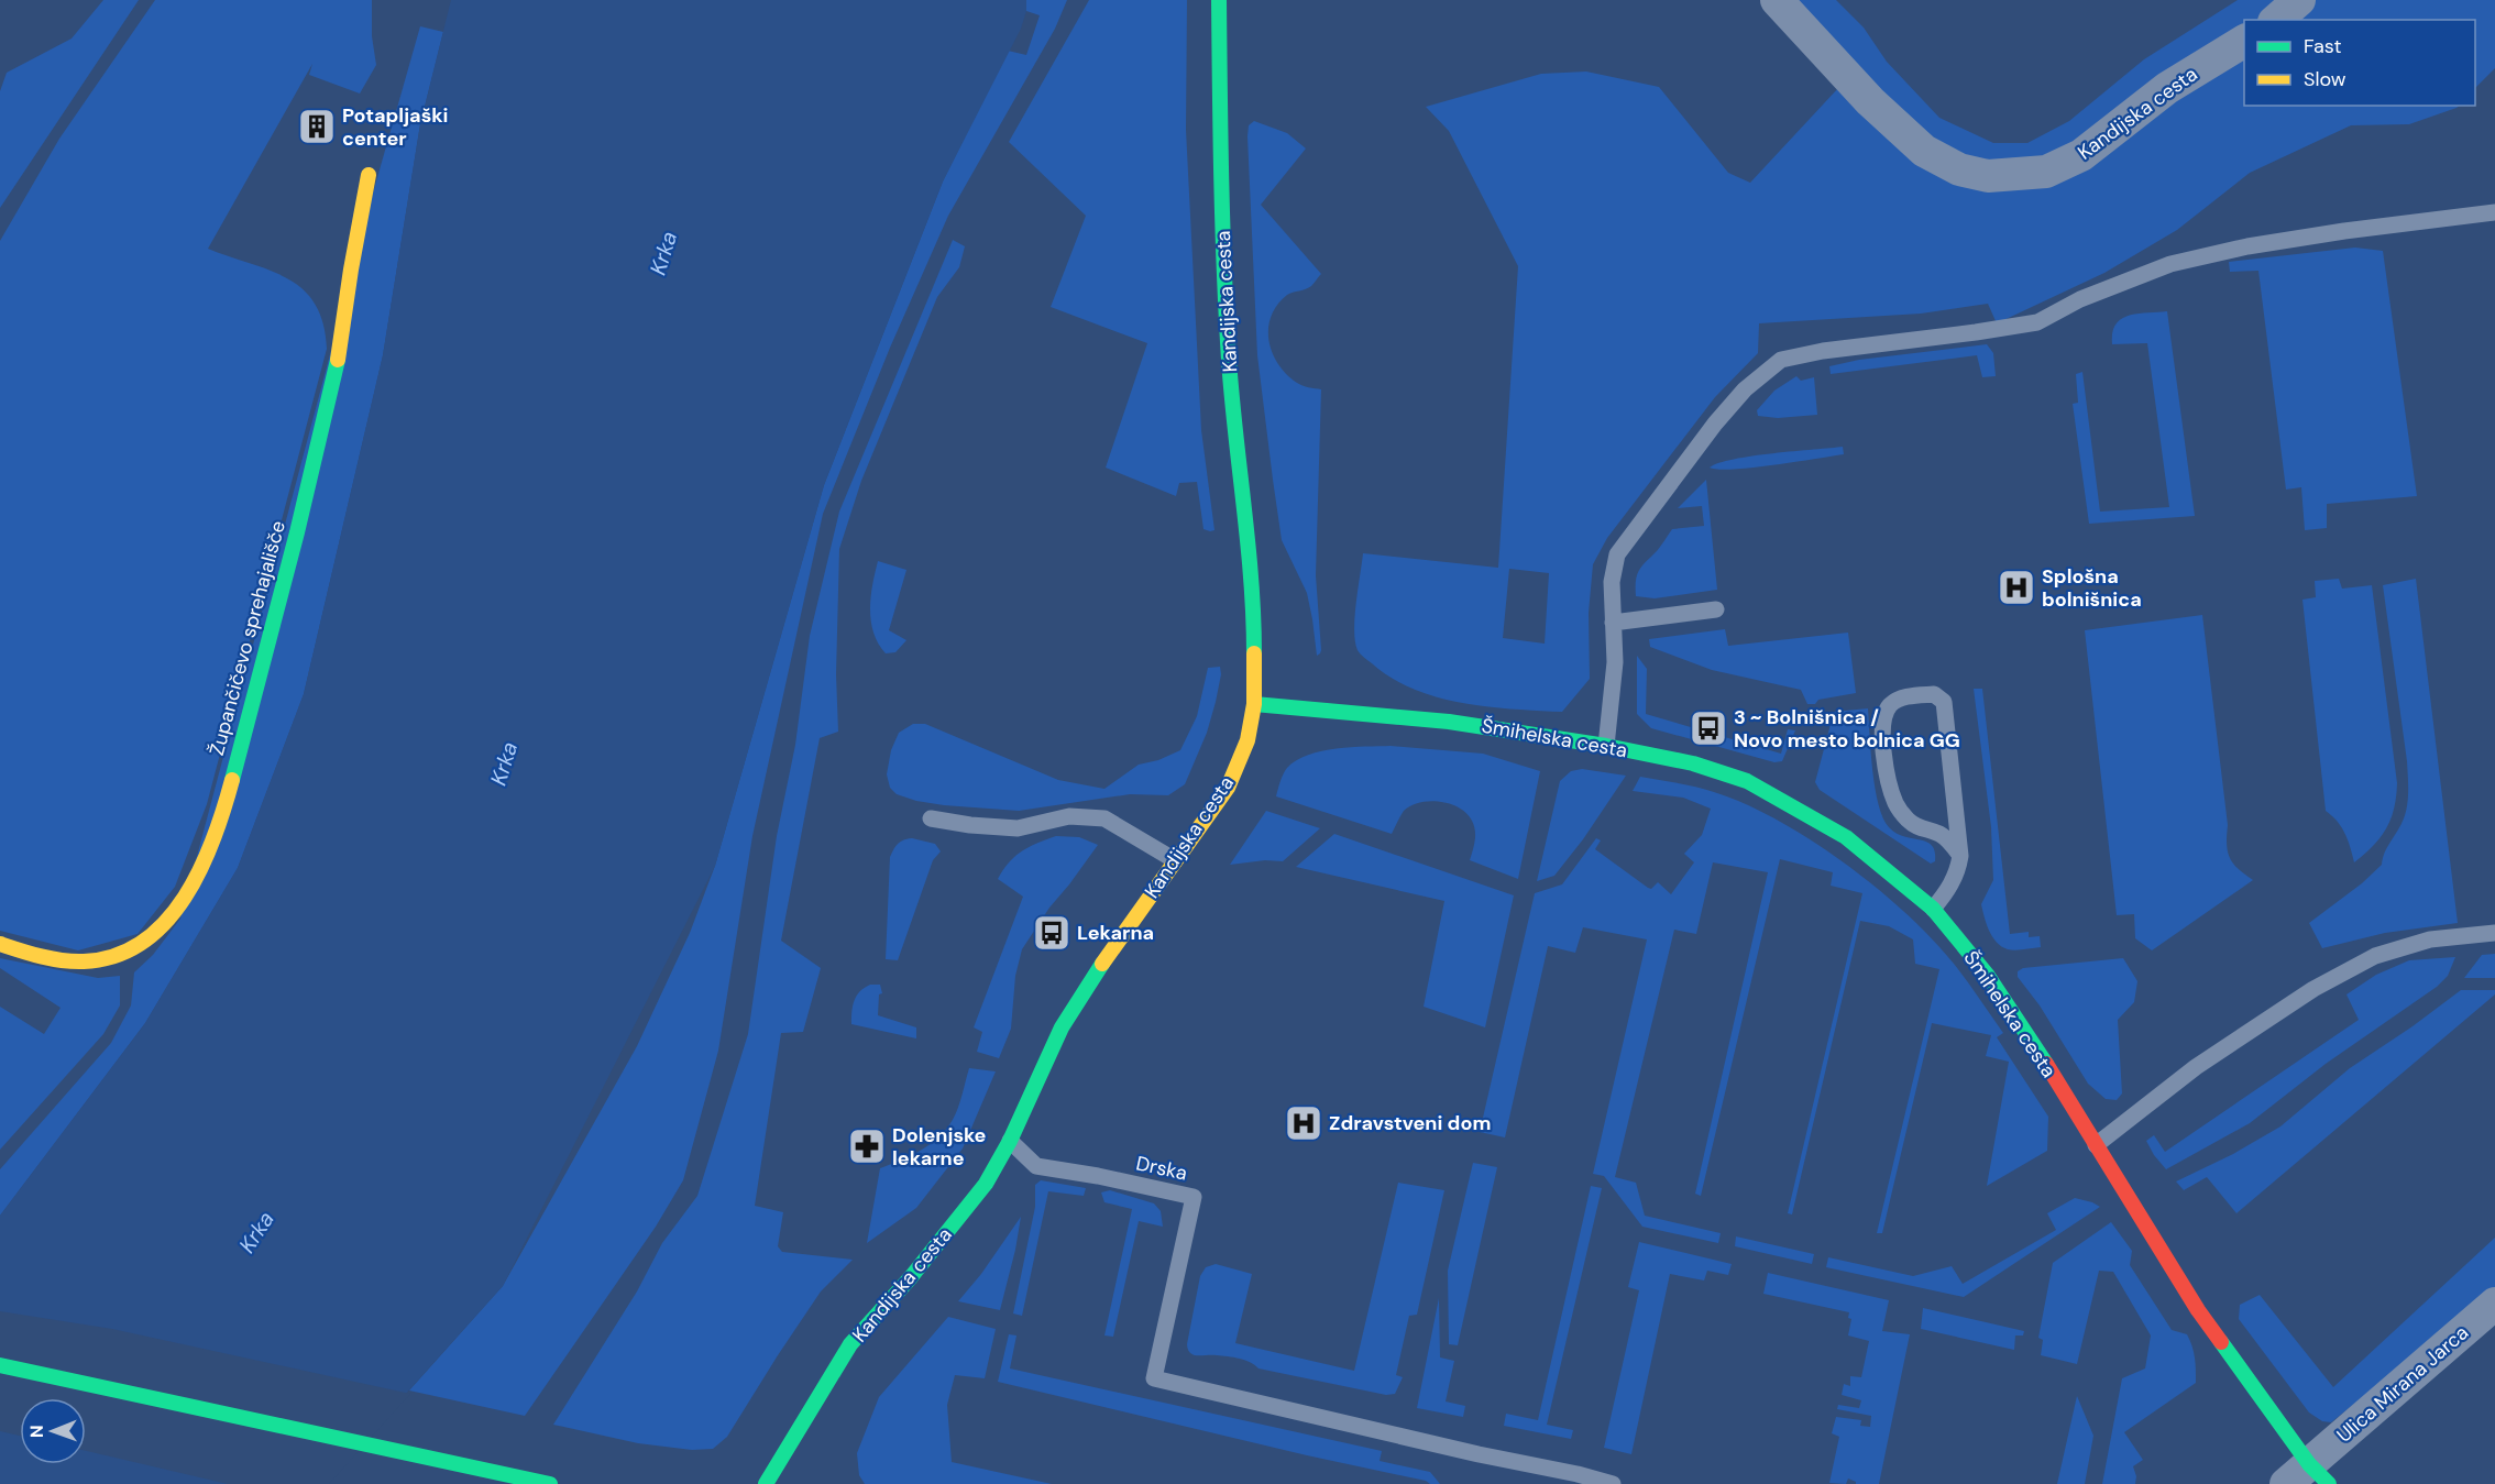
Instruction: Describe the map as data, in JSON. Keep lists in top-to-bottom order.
{
  "streets": {
    "street": [
      "Kandijska cesta",
      "Župančičevo sprehajališče",
      "Šmihelska cesta",
      "Ulica Mirana Jarca"
    ],
    "lane": ["Drska"]
  },
  "crossings": [
    ["Kandijska cesta", "Šmihelska cesta"],
    ["Kandijska cesta", "Drska"],
    ["Šmihelska cesta", "Ulica Mirana Jarca"]
  ],
  "water": ["Krka"],
  "places": {
    "building": ["Potapljaški center"],
    "hospital": ["Splošna bolnišnica", "Zdravstveni dom"],
    "bus stop": ["3 ~ Bolnišnica / Novo mesto bolnica GG", "Lekarna"],
    "pharmacy": ["Dolenjske lekarne"]
  },
  "legend": ["Fast", "Slow"],
  "north": "left"
}
